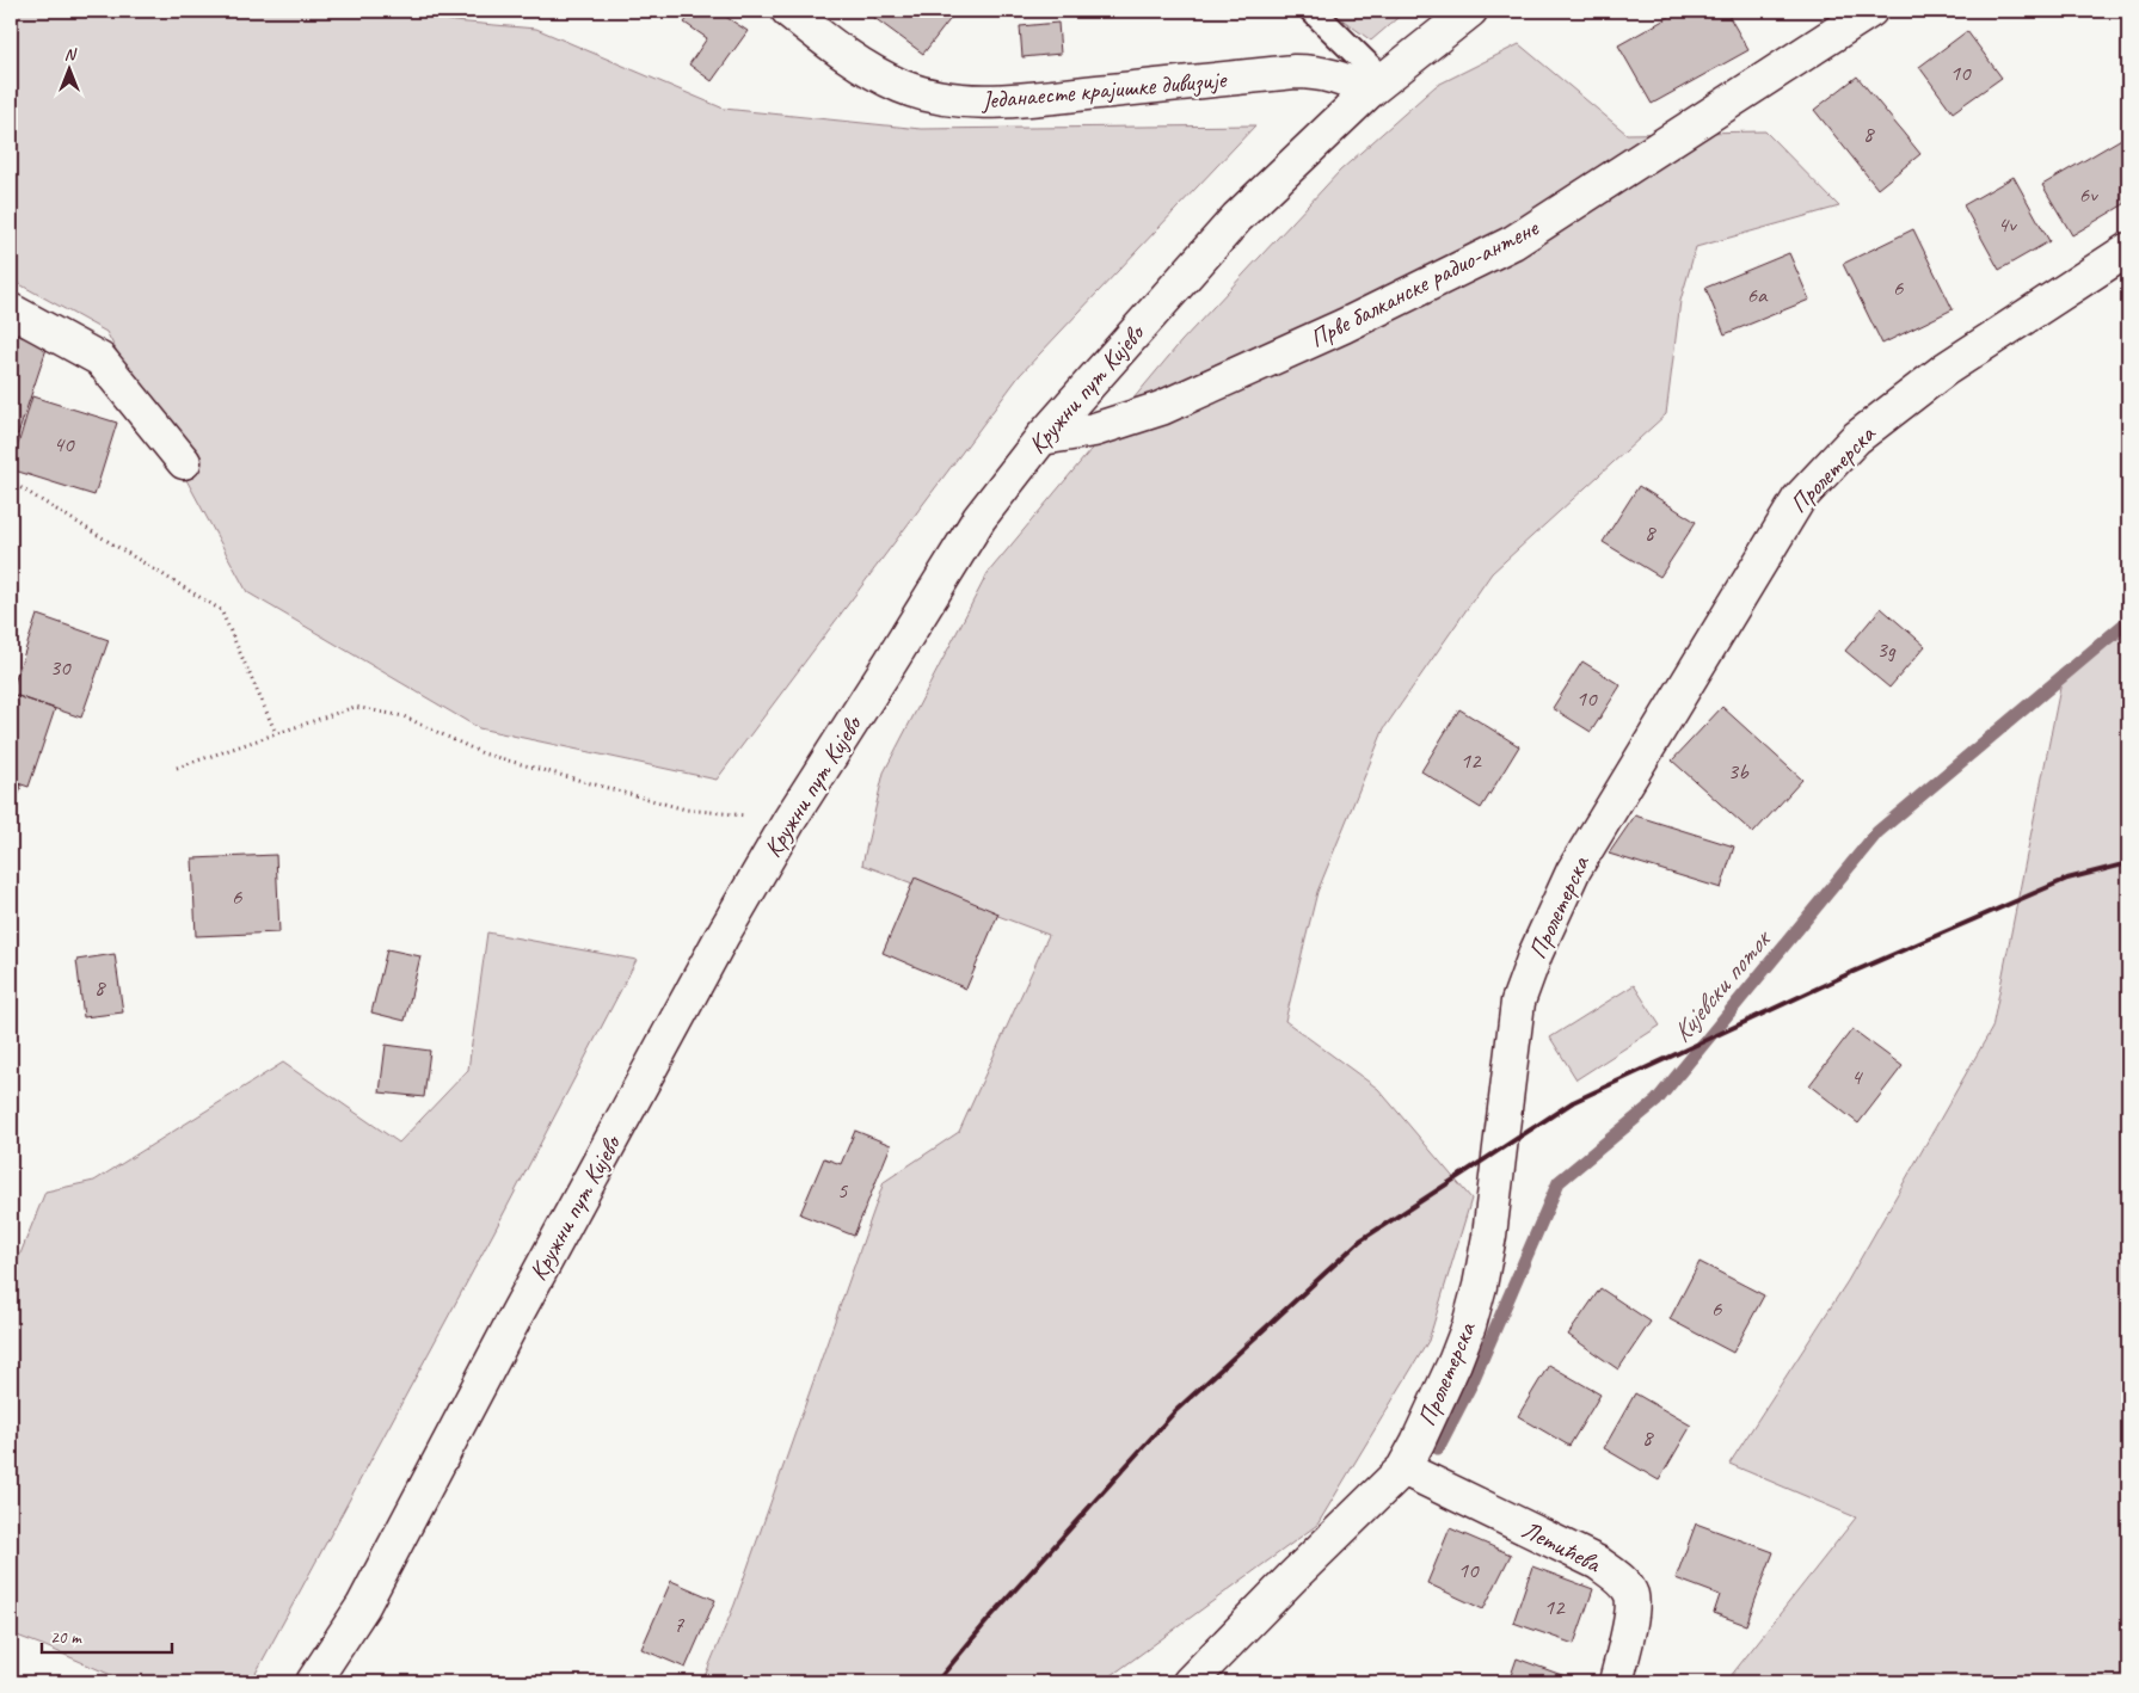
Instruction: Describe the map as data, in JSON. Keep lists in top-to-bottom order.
{
  "streets": {
    "street": [
      "Једанаесте крајишке дивизије",
      "Прве балканске радио-антене",
      "Кружни пут Кијево",
      "Пролетерска",
      "Летићева"
    ]
  },
  "crossings": [
    ["Једанаесте крајишке дивизије", "Кружни пут Кијево"],
    ["Прве балканске радио-антене", "Кружни пут Кијево"],
    ["Пролетерска", "Летићева"]
  ],
  "water": ["Кијевски поток"],
  "house_numbers": [
    "10",
    "8",
    "6v",
    "4v",
    "6",
    "6a",
    "40",
    "8",
    "3g",
    "30",
    "10",
    "12",
    "3b",
    "6",
    "8",
    "4",
    "5",
    "6",
    "8",
    "10",
    "12",
    "7"
  ],
  "scale_bar": "20 m",
  "north": "top"
}
